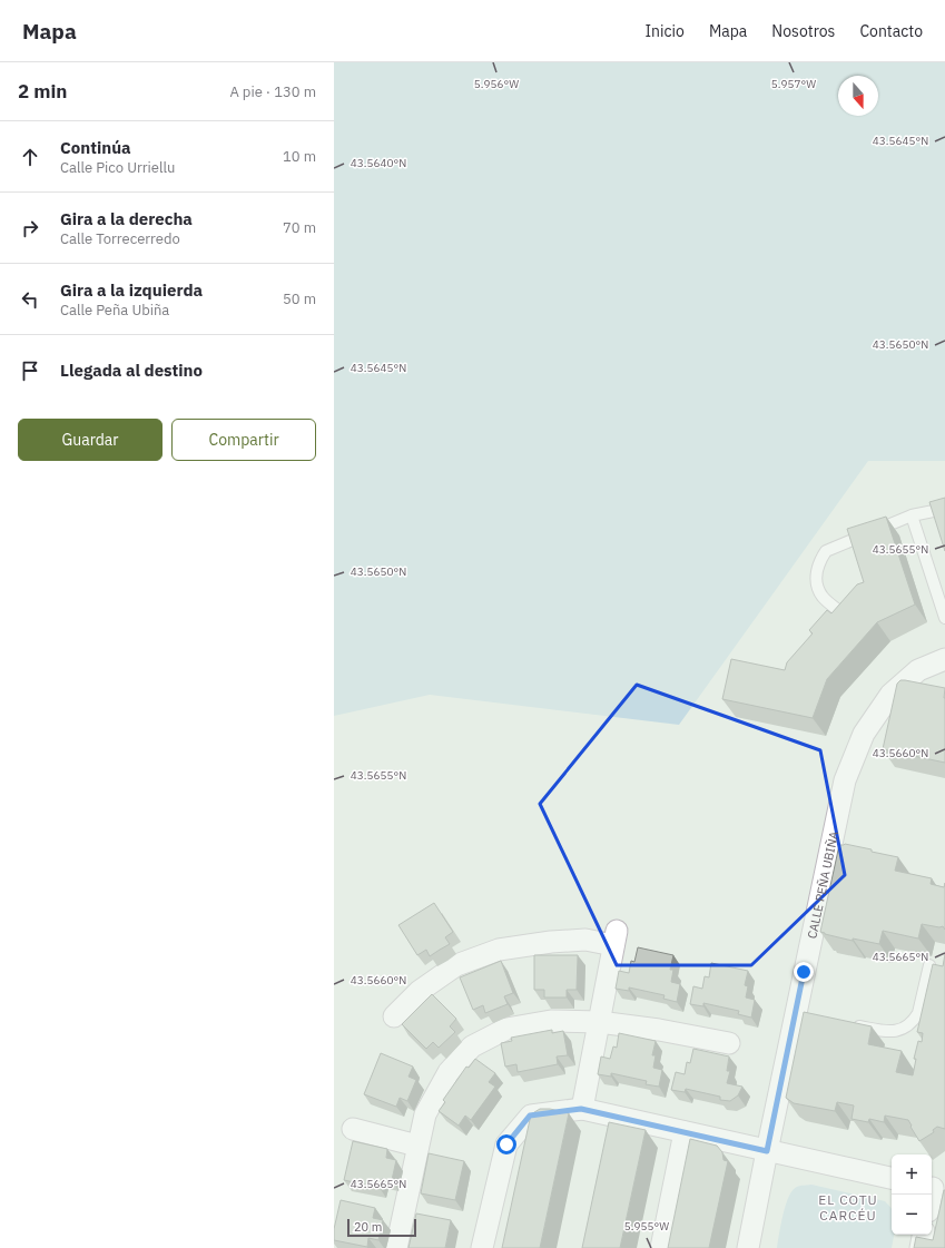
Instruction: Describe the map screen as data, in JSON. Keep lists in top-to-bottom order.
{
  "streets": {
    "street": ["CALLE PEÑA UBIÑA"]
  },
  "districts": ["EL COTU CARCÉU"],
  "scale_bar": "20 m",
  "north": "bottom",
  "page": {
    "header": "Mapa",
    "nav": [
      "Inicio",
      "Mapa",
      "Nosotros",
      "Contacto"
    ],
    "heading": ["2 min", "A pie · 130 m"],
    "list": [
      ["Continúa", "Calle Pico Urriellu", "10 m"],
      ["Gira a la derecha", "Calle Torrecerredo", "70 m"],
      ["Gira a la izquierda", "Calle Peña Ubiña", "50 m"],
      "Llegada al destino"
    ],
    "buttons": ["Guardar", "Compartir"],
    "map_buttons": ["+", "−"],
    "scale": "20 m"
  },
  "coordinates": [
    "5.956°W",
    "5.957°W",
    "43.5645°N",
    "43.5640°N",
    "43.5650°N",
    "43.5655°N",
    "43.5660°N",
    "43.5665°N",
    "5.955°W"
  ]
}
